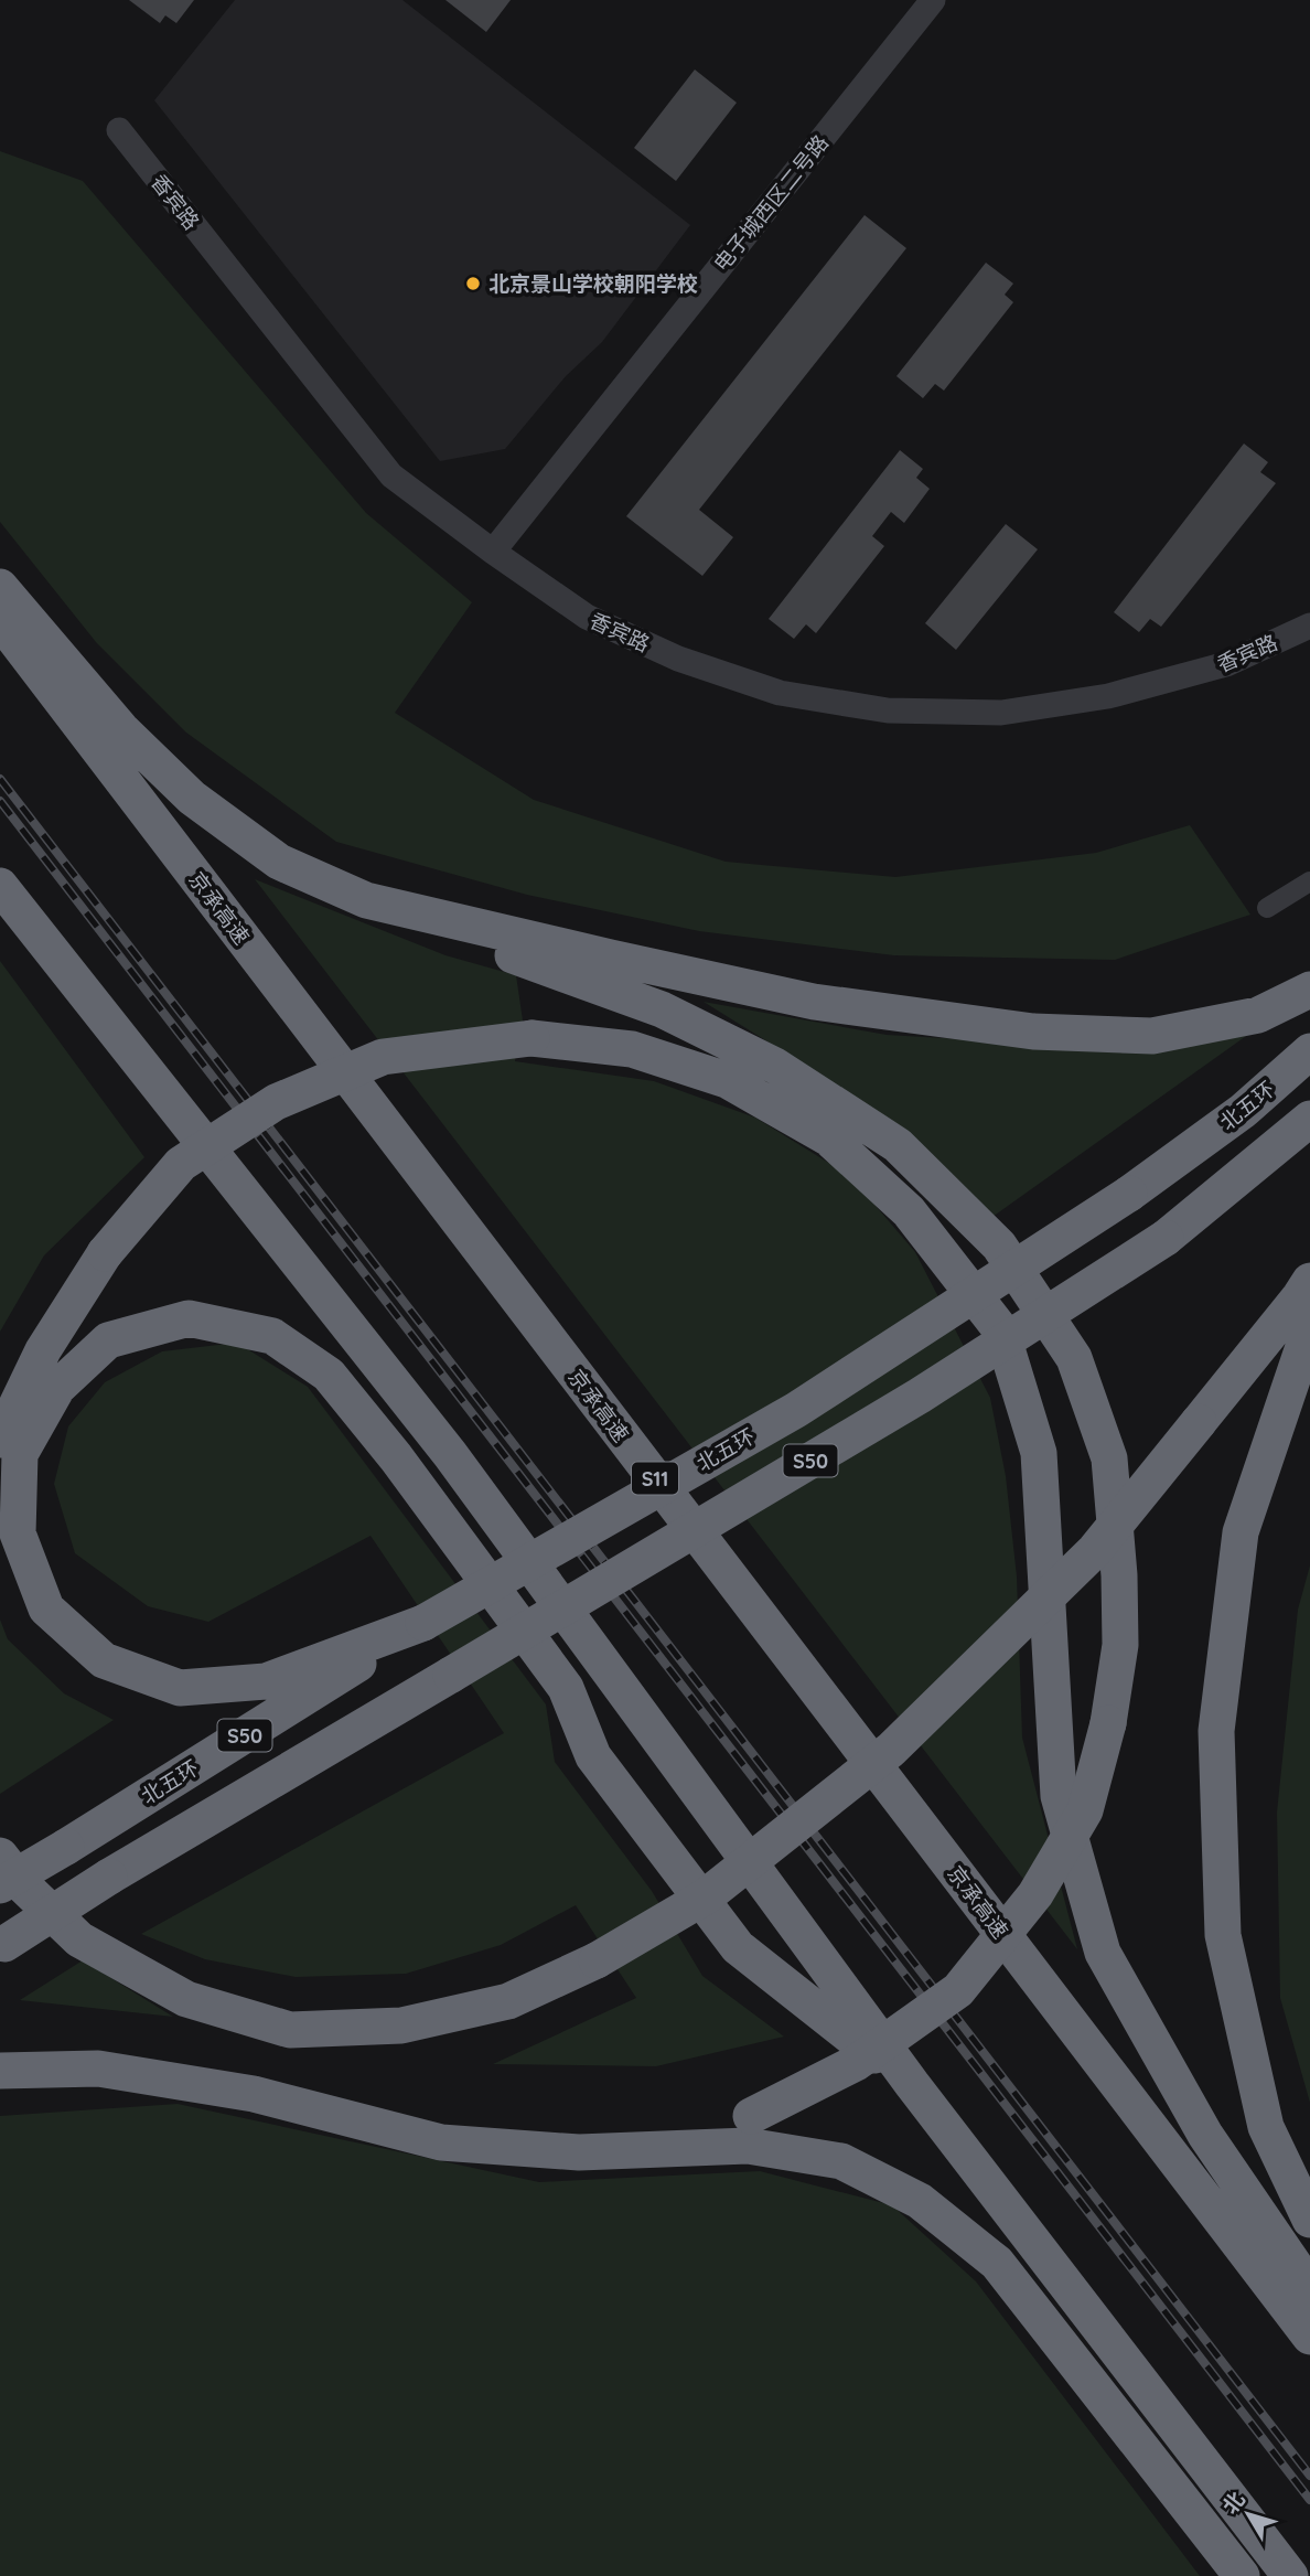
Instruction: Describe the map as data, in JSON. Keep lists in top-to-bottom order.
{
  "streets": {
    "highway": [
      "京承高速",
      "北五环",
      "S50",
      "S11"
    ],
    "street": ["香宾路", "电子城西区二号路"]
  },
  "crossings": [
    ["香宾路", "电子城西区二号路"]
  ],
  "places": ["北京景山学校朝阳学校"],
  "north": "top left"
}
